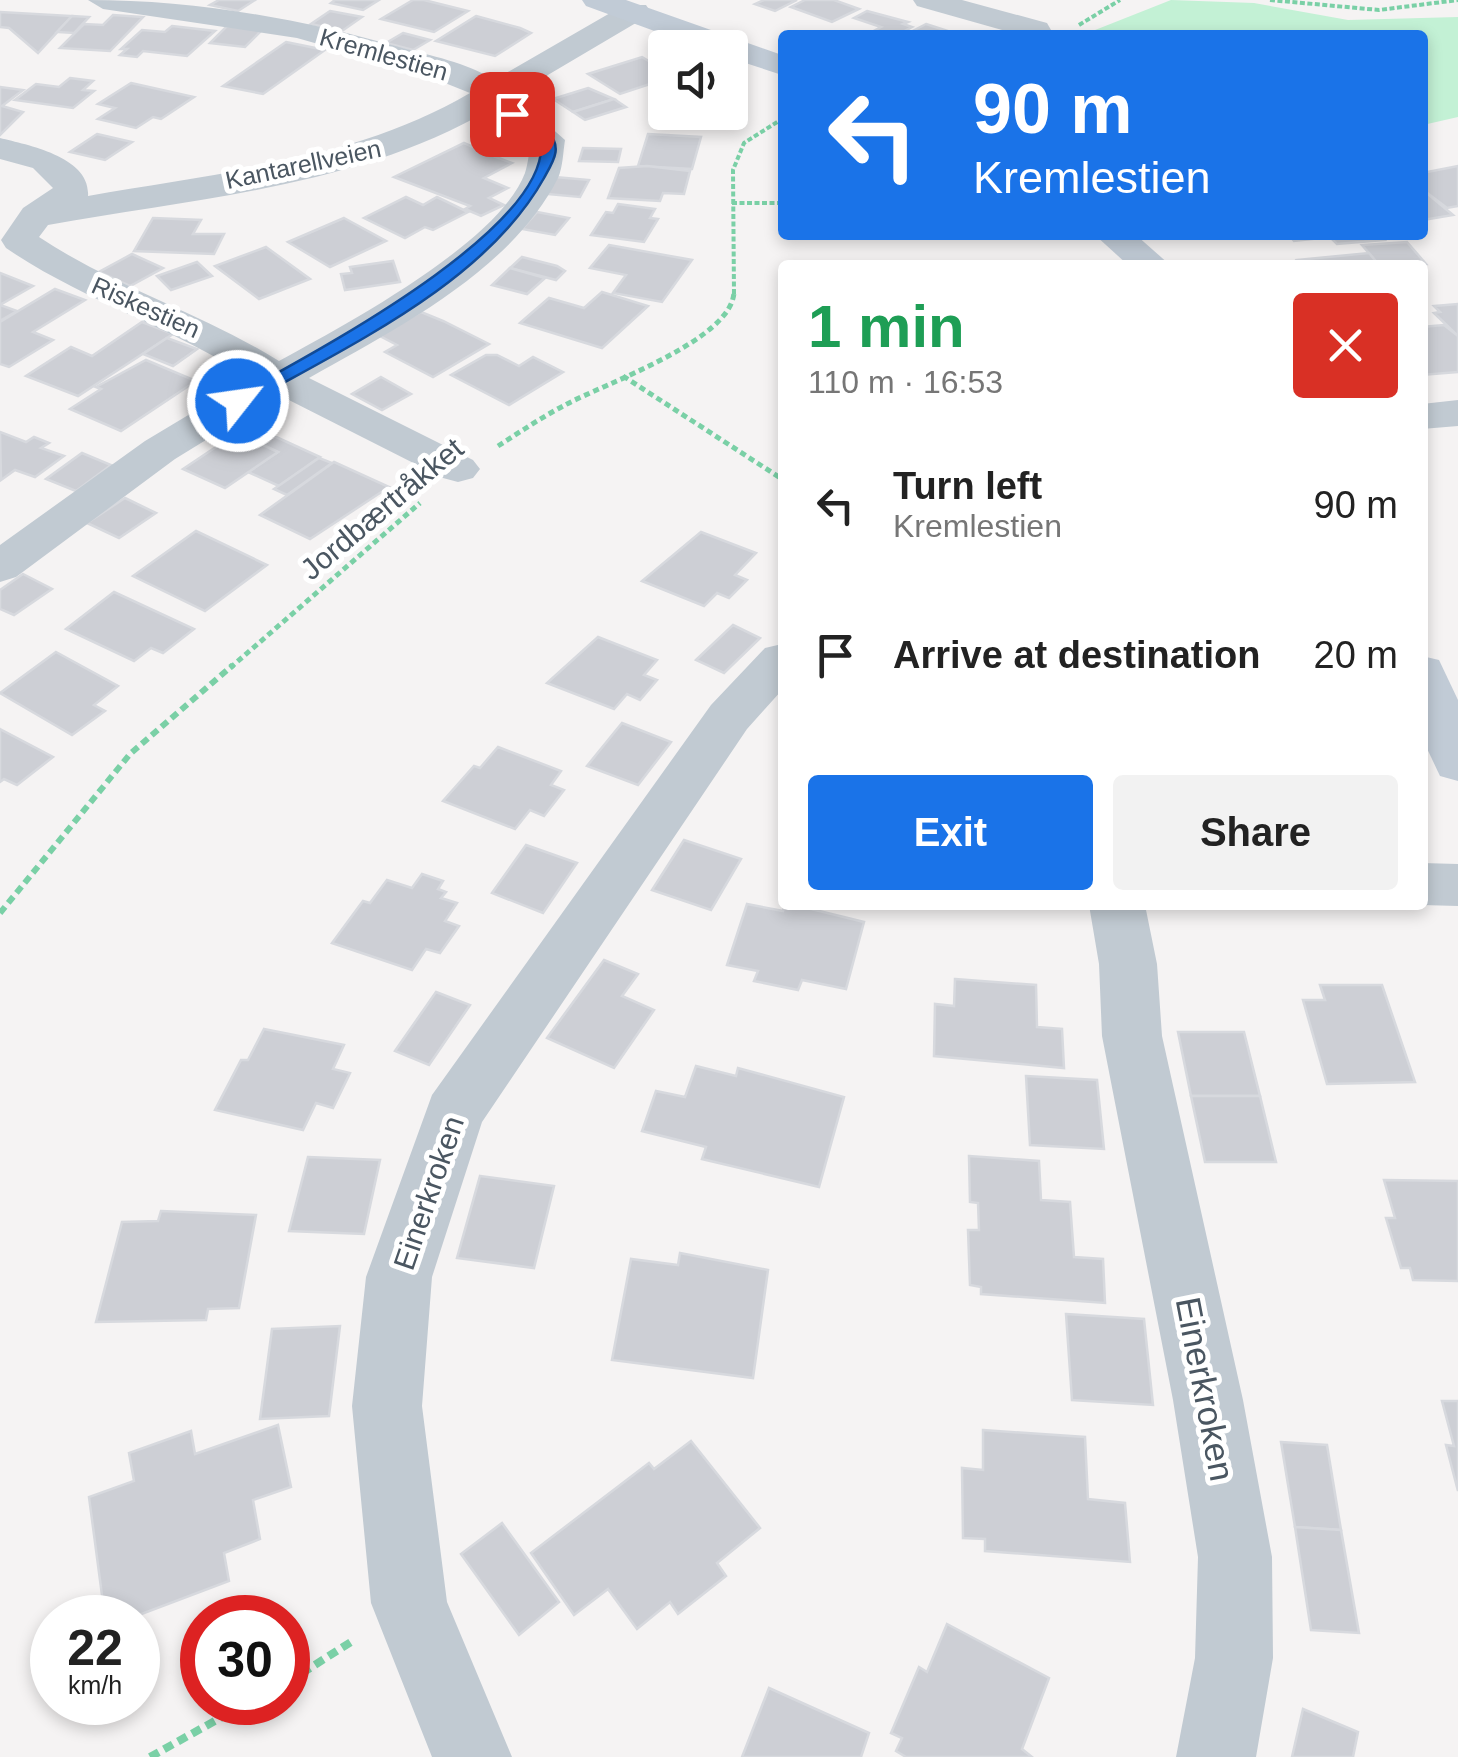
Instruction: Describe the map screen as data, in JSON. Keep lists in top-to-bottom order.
{
  "streets": {
    "street": [
      "Kremlestien",
      "Kantarellveien",
      "Riskestien",
      "Einerkroken"
    ],
    "path": ["Jordbærtråkket"]
  },
  "crossings": [
    ["Kremlestien", "Kantarellveien"],
    ["Kremlestien", "Riskestien"],
    ["Kantarellveien", "Riskestien"]
  ],
  "page": {
    "turn": ["90 m", "Kremlestien"],
    "heading": ["1 min", "110 m · 16:53"],
    "list": [
      {
        "name": "Turn left",
        "note": "Kremlestien",
        "value": "90 m"
      },
      {
        "name": "Arrive at destination",
        "value": "20 m"
      }
    ],
    "buttons": ["Exit", "Share"],
    "speed": "22 km/h",
    "limit": "30"
  }
}
